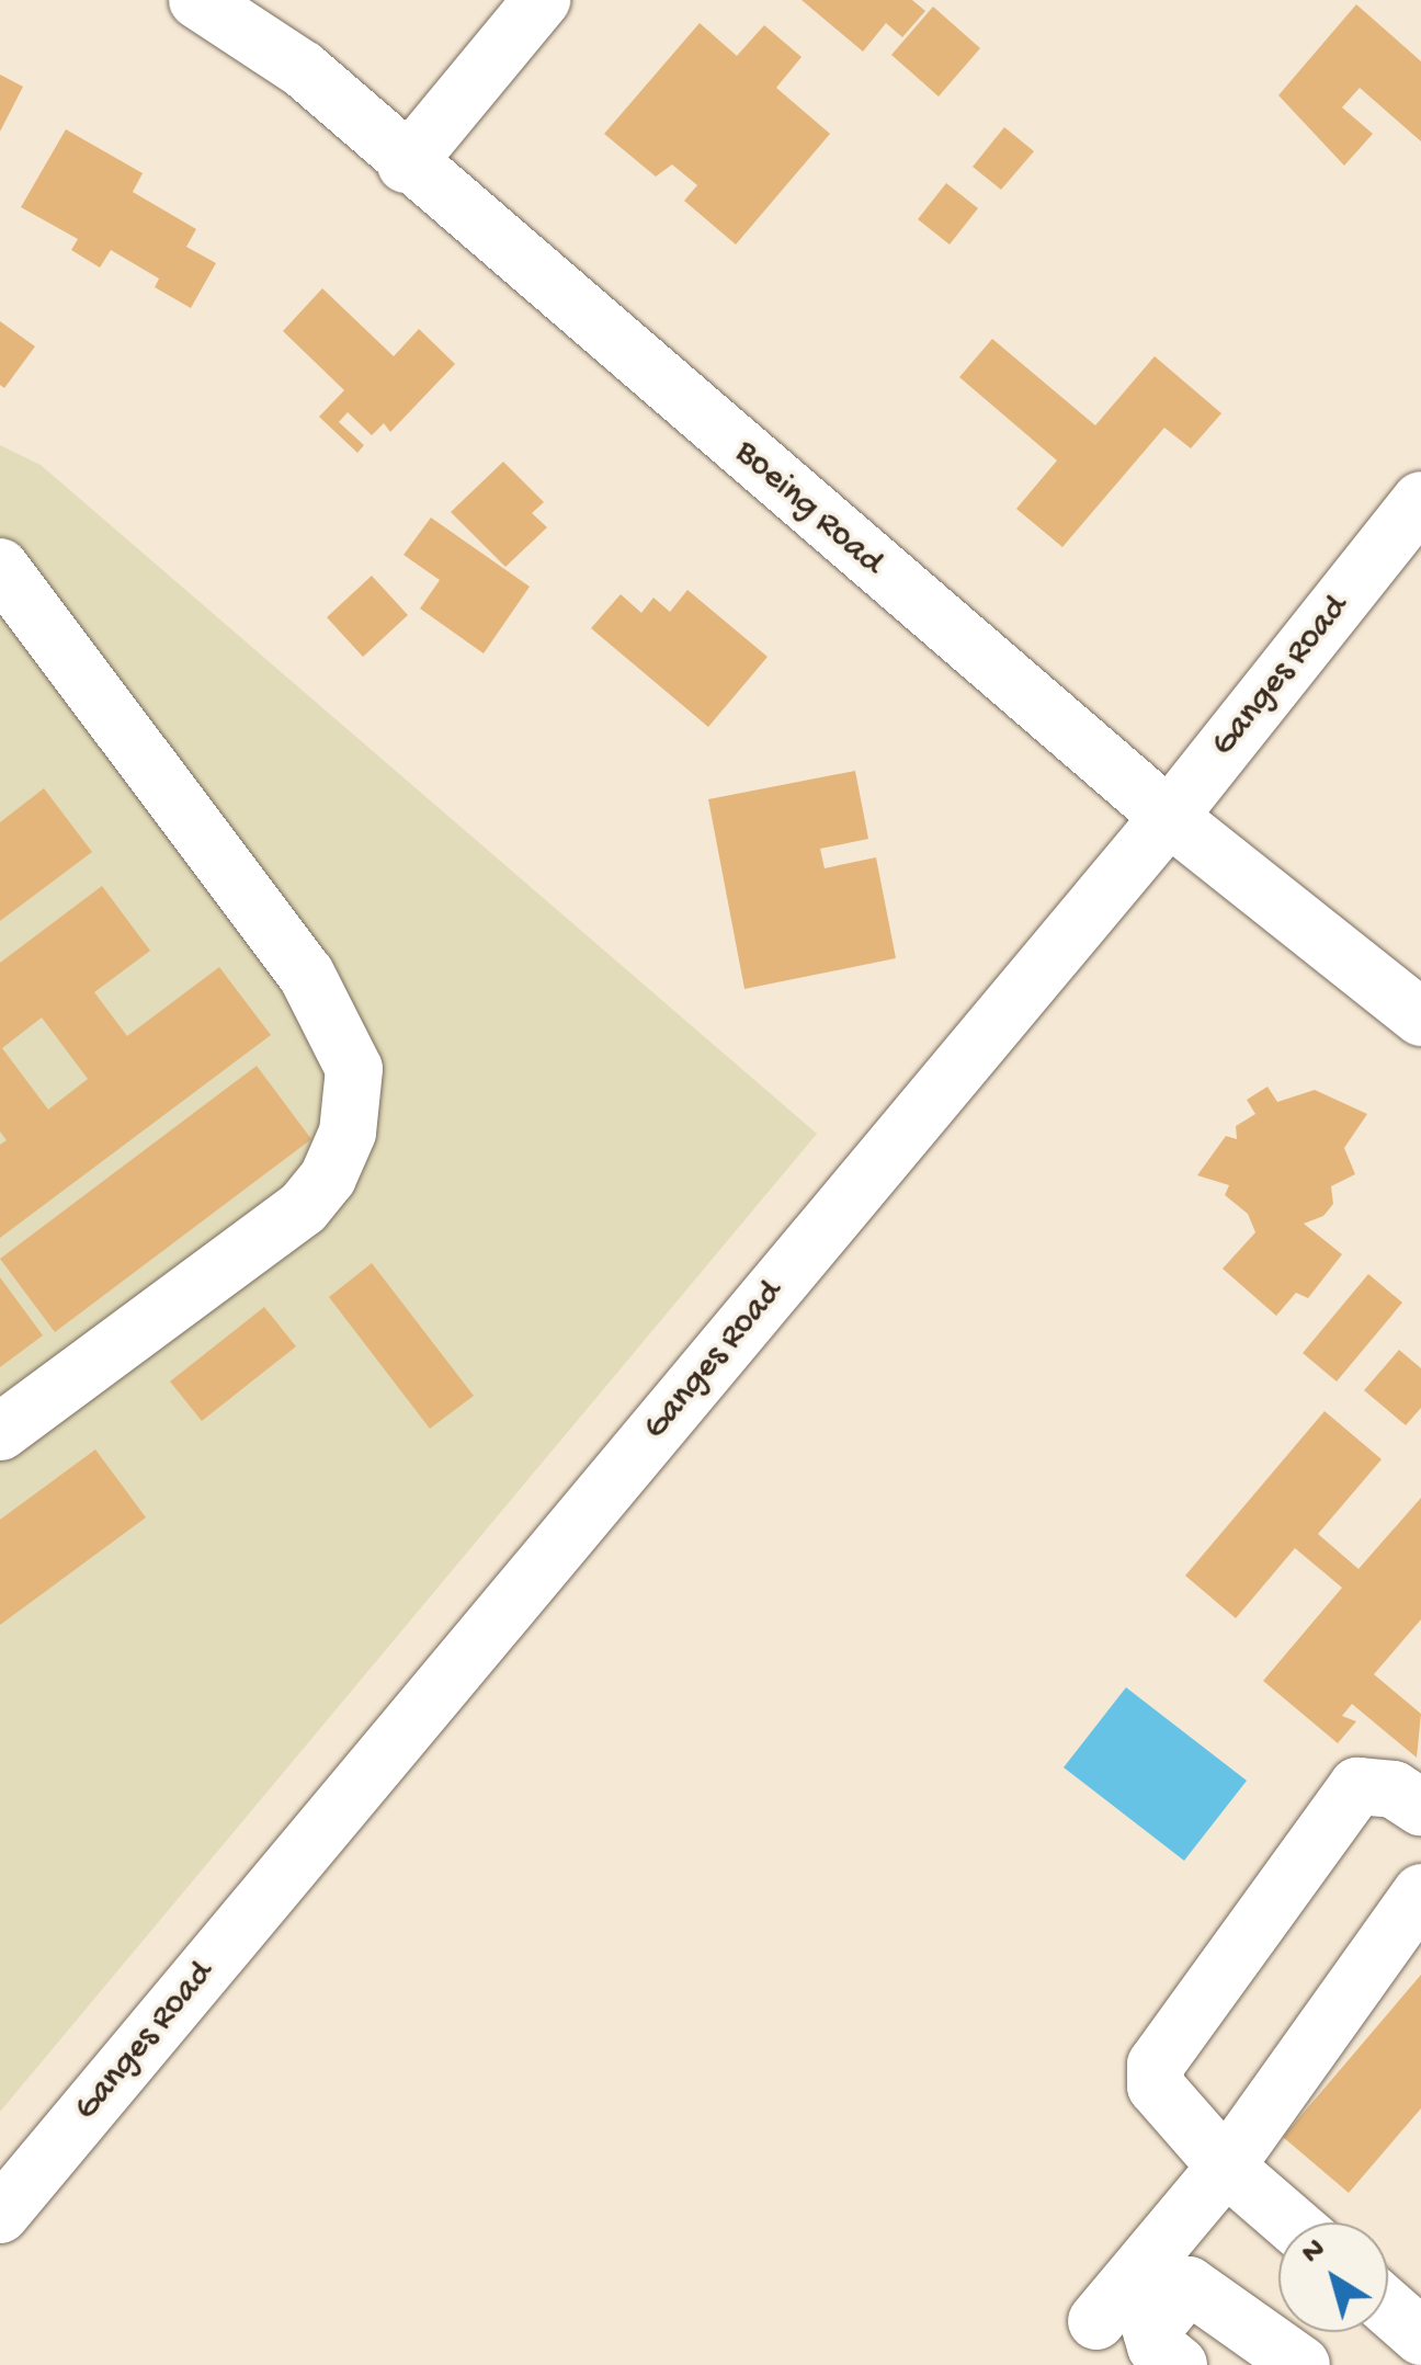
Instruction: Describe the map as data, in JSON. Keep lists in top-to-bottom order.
{
  "streets": {
    "street": ["Boeing Road", "Ganges Road"]
  },
  "crossings": [
    ["Boeing Road", "Ganges Road"]
  ],
  "north": "top left"
}
